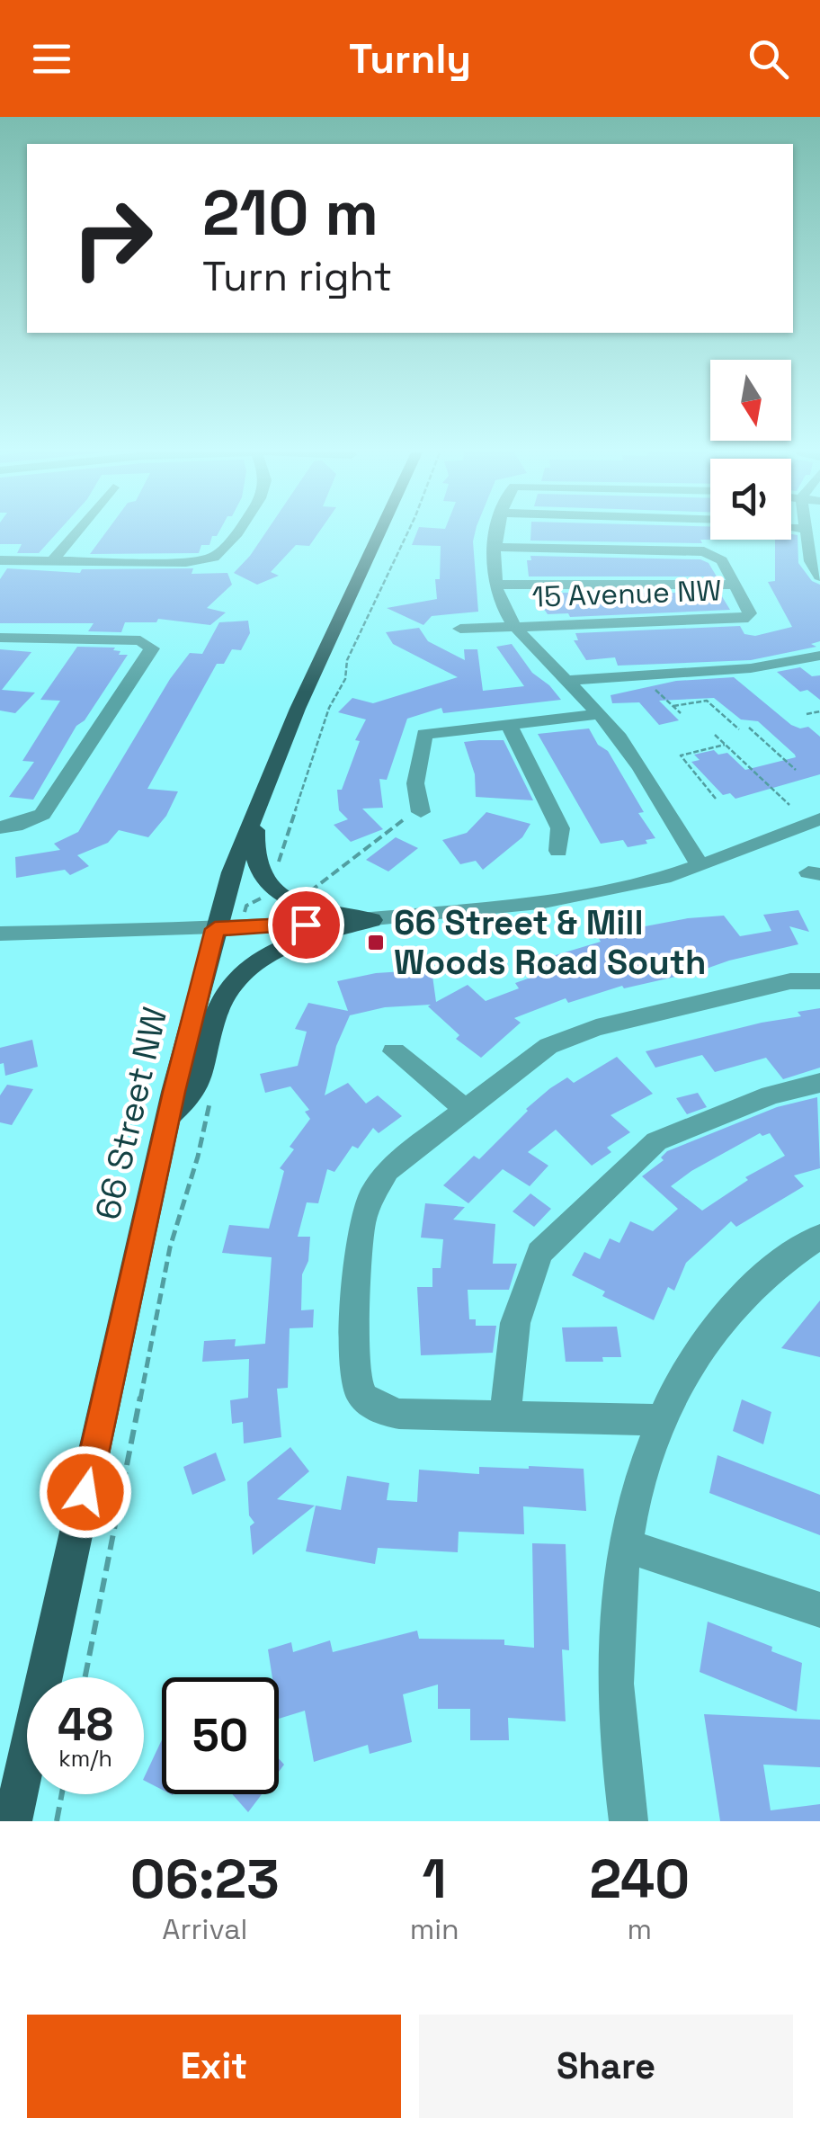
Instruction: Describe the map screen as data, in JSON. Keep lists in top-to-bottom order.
{
  "streets": {
    "main road": ["66 Street NW"],
    "street": ["15 Avenue NW"]
  },
  "places": {
    "transit": ["66 Street & Mill Woods Road South"]
  },
  "north": "bottom",
  "page": {
    "header": "Turnly",
    "turn": ["210 m", "Turn right"],
    "speed": "48 km/h",
    "limit": "50",
    "eta": [
      "06:23",
      "Arrival",
      "1",
      "min",
      "240",
      "m"
    ],
    "buttons": ["Exit", "Share"]
  }
}
